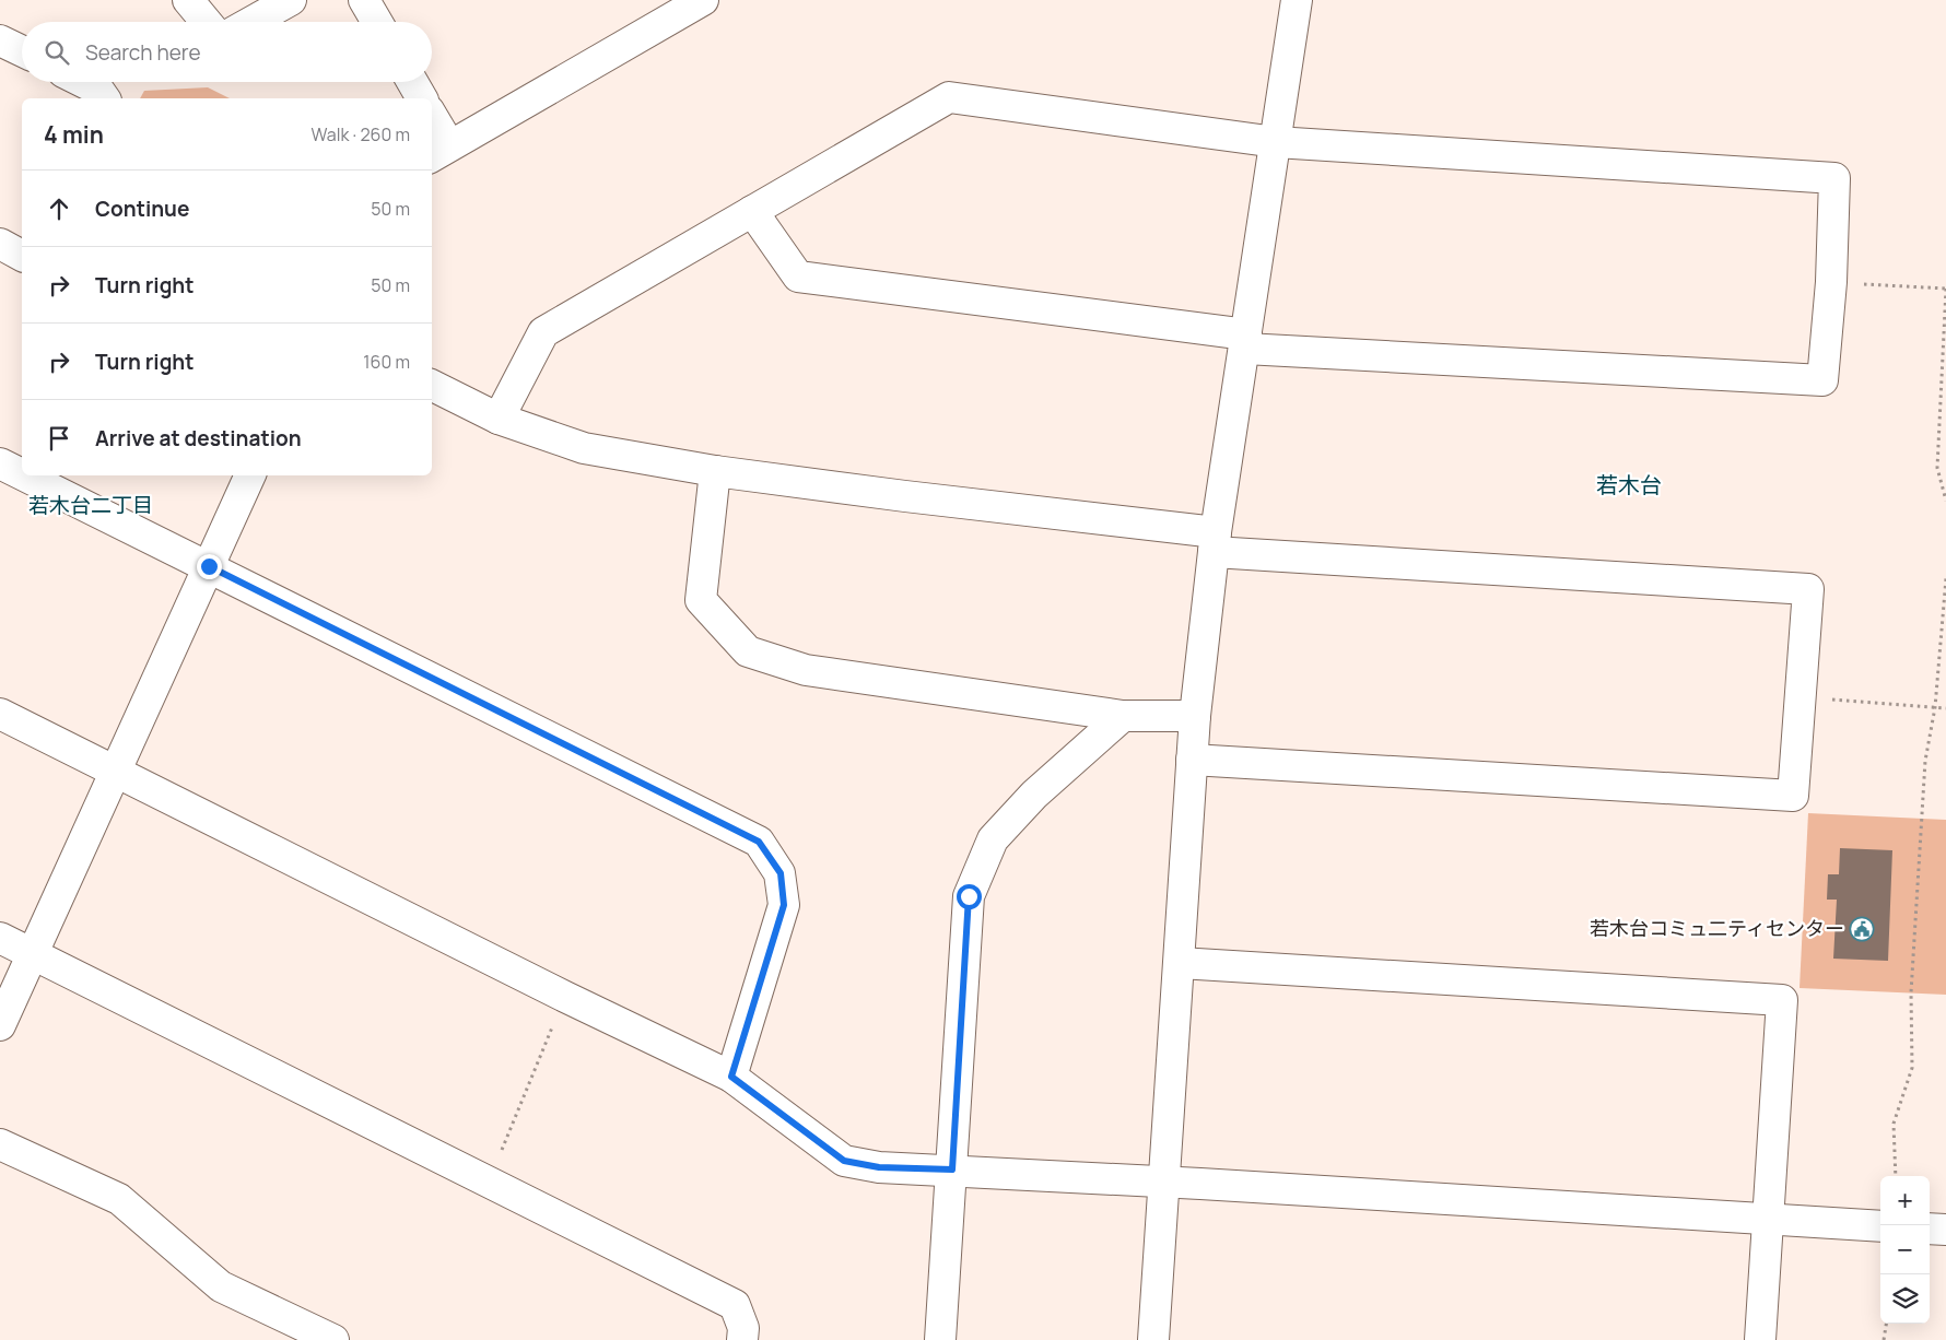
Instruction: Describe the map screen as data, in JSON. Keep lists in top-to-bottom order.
{
  "districts": ["若木台", "若木台二丁目"],
  "places": {
    "public building": ["若木台コミュ二ティセンター"]
  },
  "page": {
    "search": "Search here",
    "heading": ["4 min", "Walk · 260 m"],
    "list": [
      ["Continue", "50 m"],
      ["Turn right", "50 m"],
      ["Turn right", "160 m"],
      "Arrive at destination"
    ],
    "map_buttons": ["+", "−"]
  }
}
